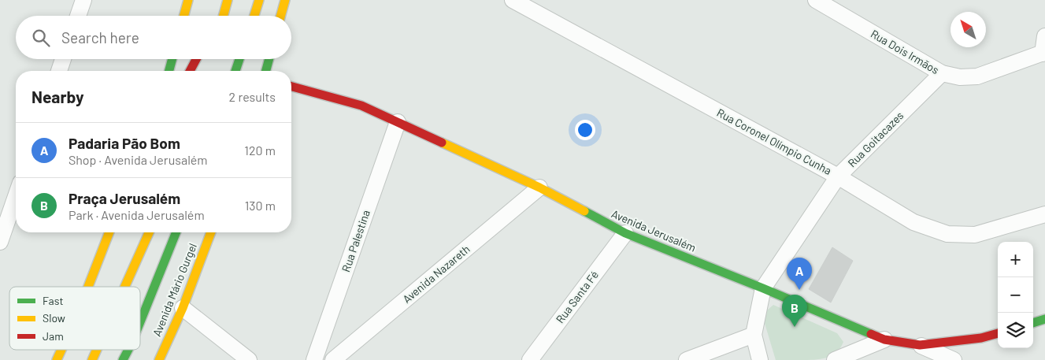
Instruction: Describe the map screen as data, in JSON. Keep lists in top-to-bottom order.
{
  "streets": {
    "main road": ["Avenida Jerusalém", "Avenida Mário Gurgel"],
    "street": [
      "Rua Dois Irmãos",
      "Rua Goitacazes",
      "Rua Coronel Olímpio Cunha",
      "Rua Palestina",
      "Avenida Nazareth",
      "Rua Santa Fé"
    ]
  },
  "crossings": [
    ["Rua Dois Irmãos", "Rua Goitacazes"],
    ["Rua Goitacazes", "Rua Coronel Olímpio Cunha"],
    ["Rua Goitacazes", "Avenida Jerusalém"],
    ["Avenida Jerusalém", "Rua Palestina"],
    ["Avenida Jerusalém", "Avenida Nazareth"],
    ["Avenida Jerusalém", "Rua Santa Fé"]
  ],
  "legend": ["Fast", "Slow", "Jam"],
  "north": "top left",
  "page": {
    "search": "Search here",
    "heading": ["Nearby", "2 results"],
    "list": [
      {
        "mark": "A",
        "name": "Padaria Pão Bom",
        "note": "Shop · Avenida Jerusalém",
        "value": "120 m"
      },
      {
        "mark": "B",
        "name": "Praça Jerusalém",
        "note": "Park · Avenida Jerusalém",
        "value": "130 m"
      }
    ],
    "map_buttons": ["+", "−"],
    "pins": ["A", "B"]
  }
}
